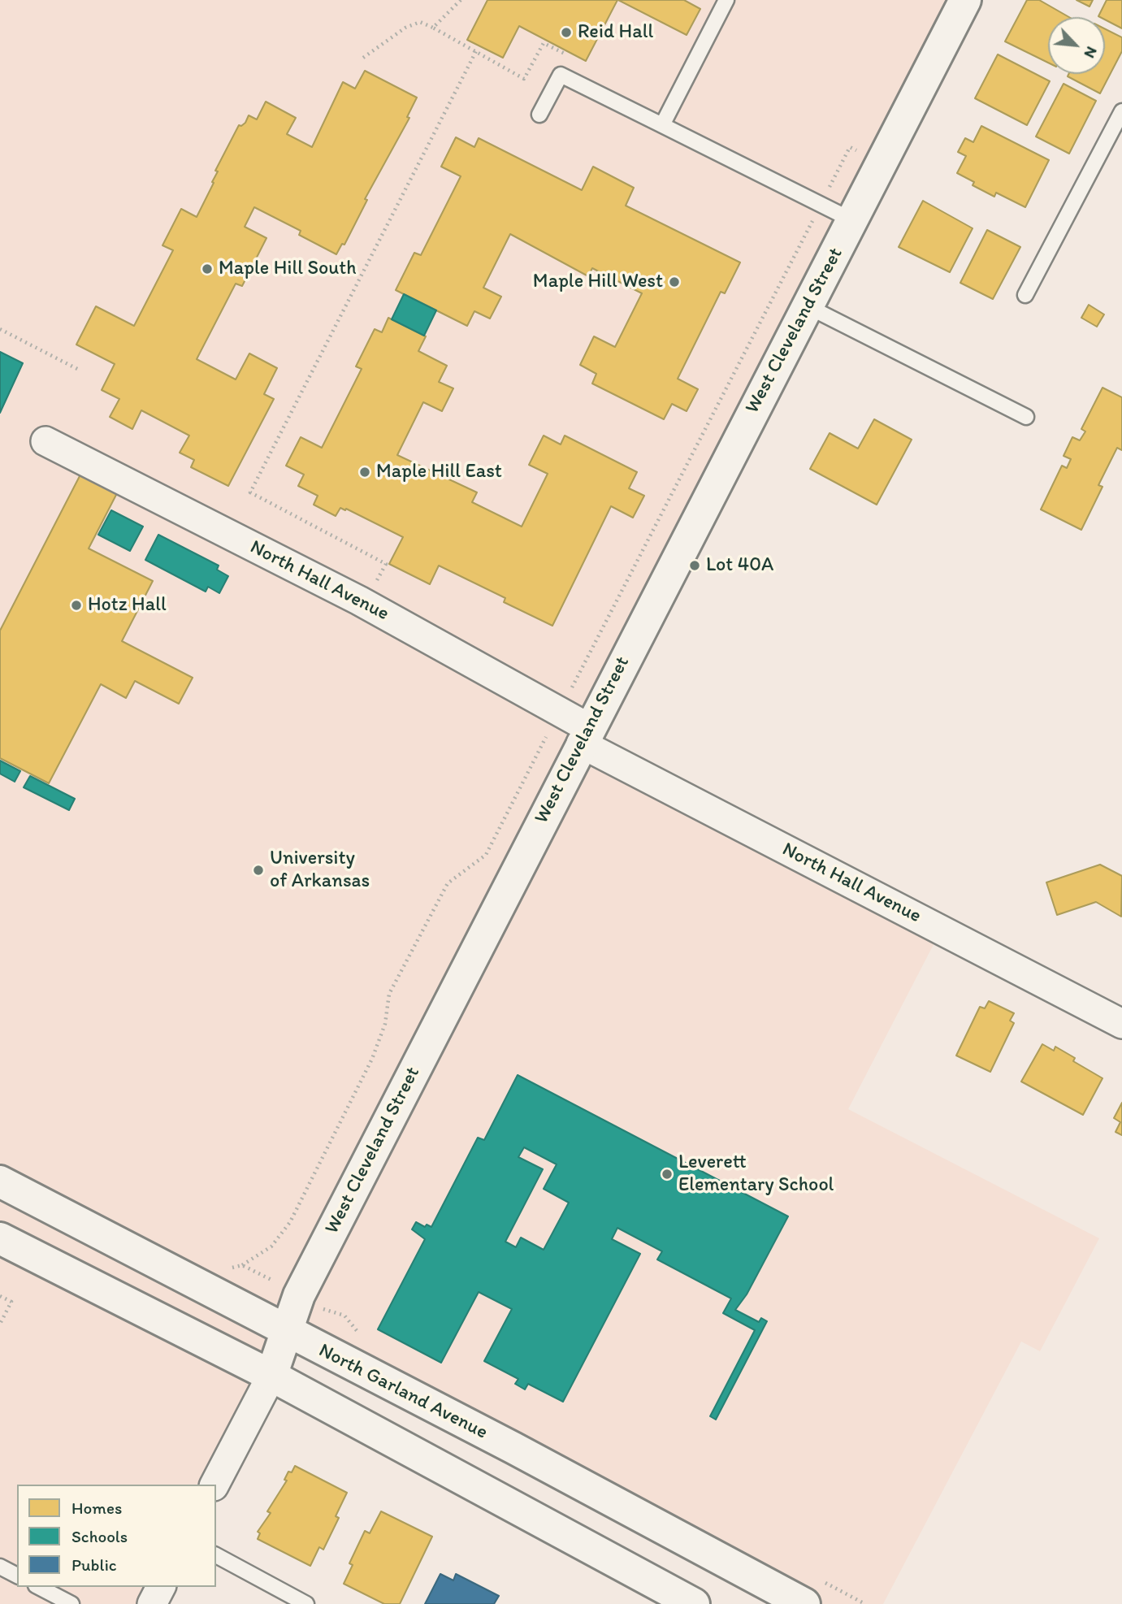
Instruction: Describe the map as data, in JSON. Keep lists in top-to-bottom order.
{
  "streets": {
    "main road": ["West Cleveland Street", "North Garland Avenue"],
    "street": ["North Hall Avenue"]
  },
  "crossings": [
    ["West Cleveland Street", "North Hall Avenue"],
    ["West Cleveland Street", "North Garland Avenue"]
  ],
  "places": [
    "Reid Hall",
    "Maple Hill South",
    "Maple Hill West",
    "Maple Hill East",
    "Lot 40A",
    "Hotz Hall",
    "University of Arkansas",
    "Leverett Elementary School"
  ],
  "legend": ["Homes", "Schools", "Public"],
  "north": "bottom right"
}
